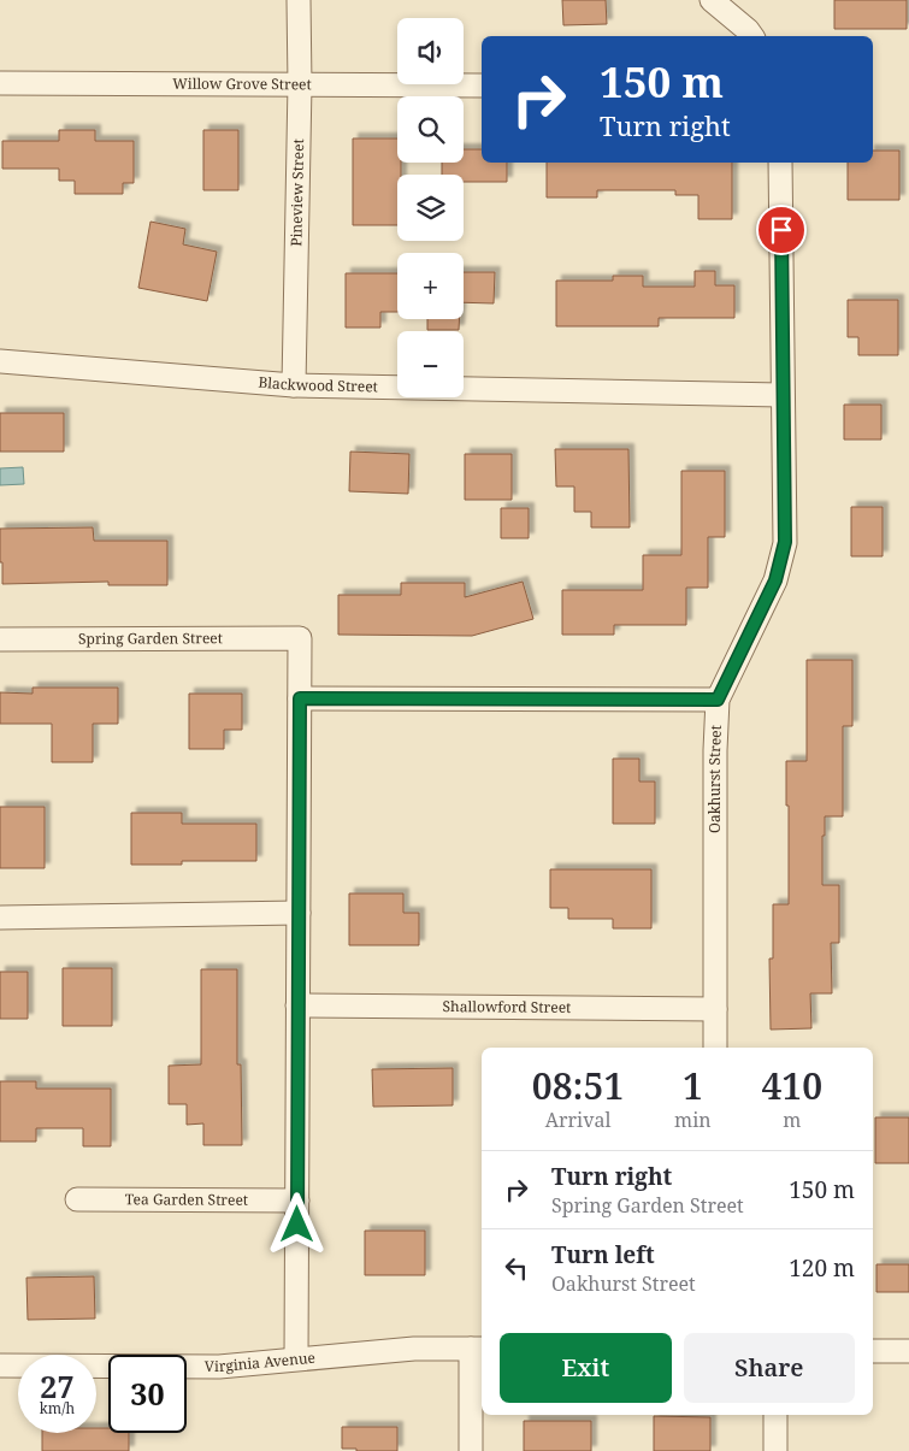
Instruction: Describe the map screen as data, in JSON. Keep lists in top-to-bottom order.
{
  "streets": {
    "street": [
      "Willow Grove Street",
      "Pineview Street",
      "Blackwood Street",
      "Spring Garden Street",
      "Oakhurst Street",
      "Shallowford Street",
      "Tea Garden Street",
      "Virginia Avenue"
    ]
  },
  "crossings": [
    ["Willow Grove Street", "Pineview Street"],
    ["Pineview Street", "Blackwood Street"],
    ["Blackwood Street", "Oakhurst Street"],
    ["Oakhurst Street", "Shallowford Street"]
  ],
  "page": {
    "map_buttons": ["+", "−"],
    "turn": ["150 m", "Turn right"],
    "eta": [
      "08:51",
      "Arrival",
      "1",
      "min",
      "410",
      "m"
    ],
    "list": [
      {
        "name": "Turn right",
        "note": "Spring Garden Street",
        "value": "150 m"
      },
      {
        "name": "Turn left",
        "note": "Oakhurst Street",
        "value": "120 m"
      }
    ],
    "buttons": ["Exit", "Share"],
    "speed": "27 km/h",
    "limit": "30"
  }
}
